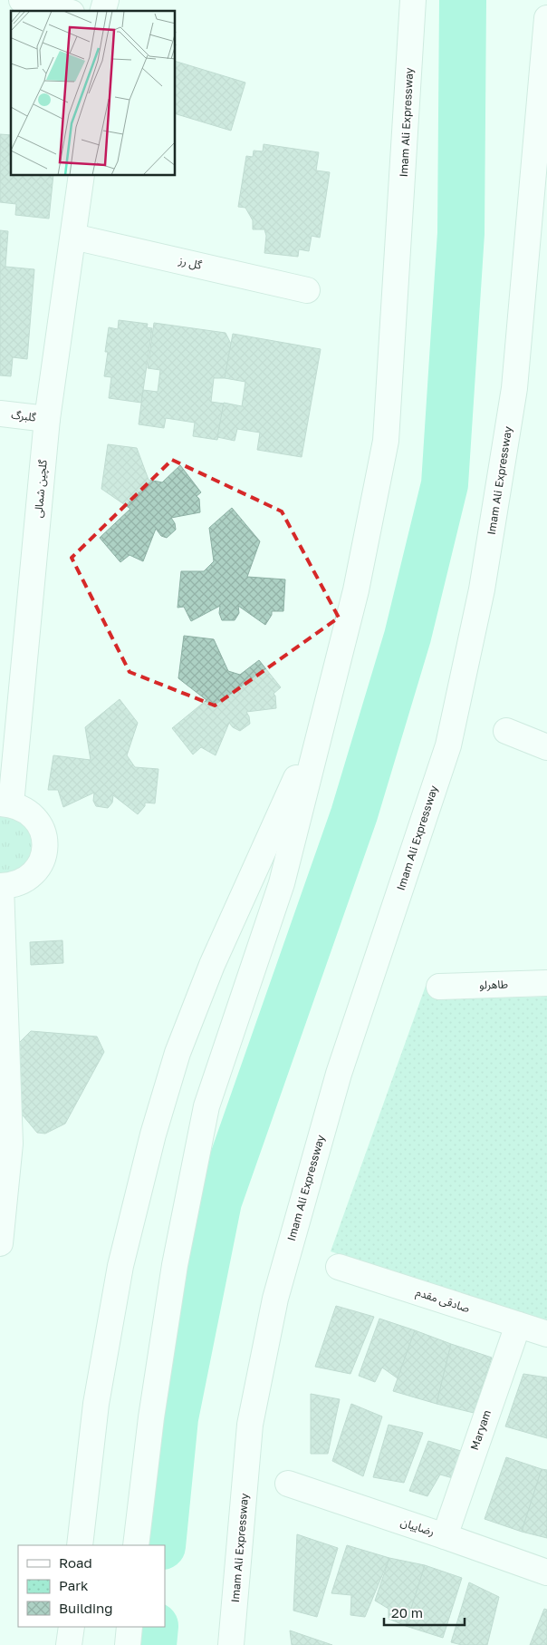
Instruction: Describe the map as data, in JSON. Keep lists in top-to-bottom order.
{
  "streets": {
    "main road": [
      "Imam Ali Expressway",
      "گل رز",
      "گلبرگ",
      "گلچین شمالی",
      "طاهرلو",
      "صادقی مقدم",
      "Maryam",
      "رضاییان"
    ]
  },
  "crossings": [
    ["گل رز", "گلچین شمالی"],
    ["گلبرگ", "گلچین شمالی"],
    ["صادقی مقدم", "Maryam"],
    ["Maryam", "رضاییان"]
  ],
  "legend": ["Road", "Park", "Building"],
  "scale_bar": "20 m"
}
